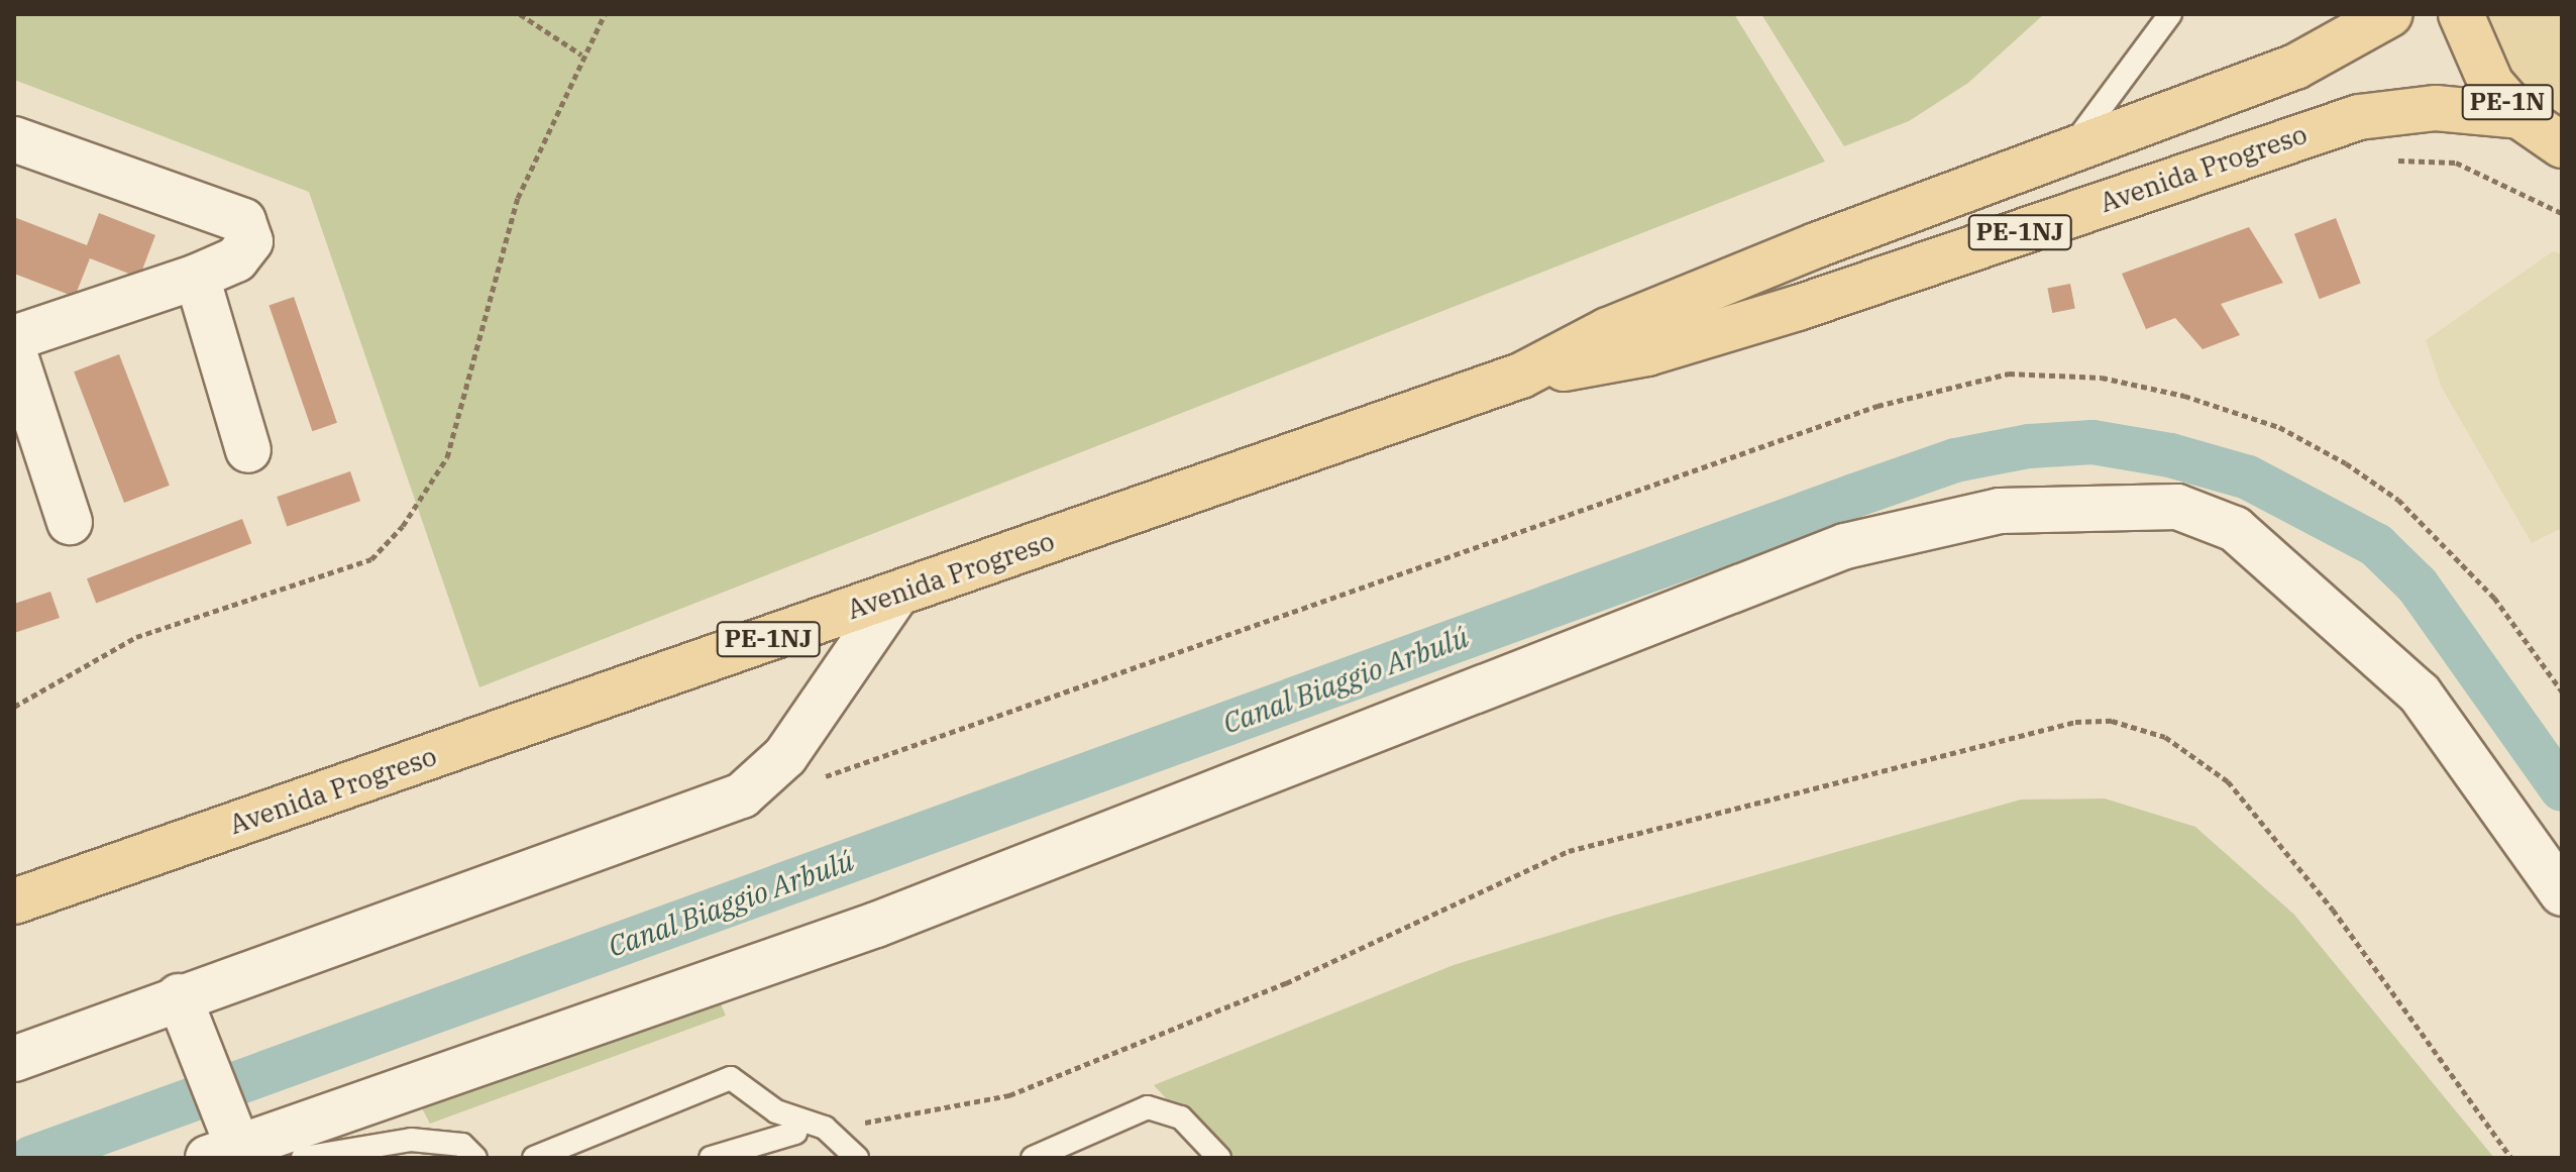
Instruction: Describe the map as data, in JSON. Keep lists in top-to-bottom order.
{
  "streets": {
    "main road": ["PE-1N", "Avenida Progreso", "PE-1NJ"]
  },
  "crossings": [
    ["PE-1N", "Avenida Progreso"]
  ],
  "water": ["Canal Biaggio Arbulú"]
}
